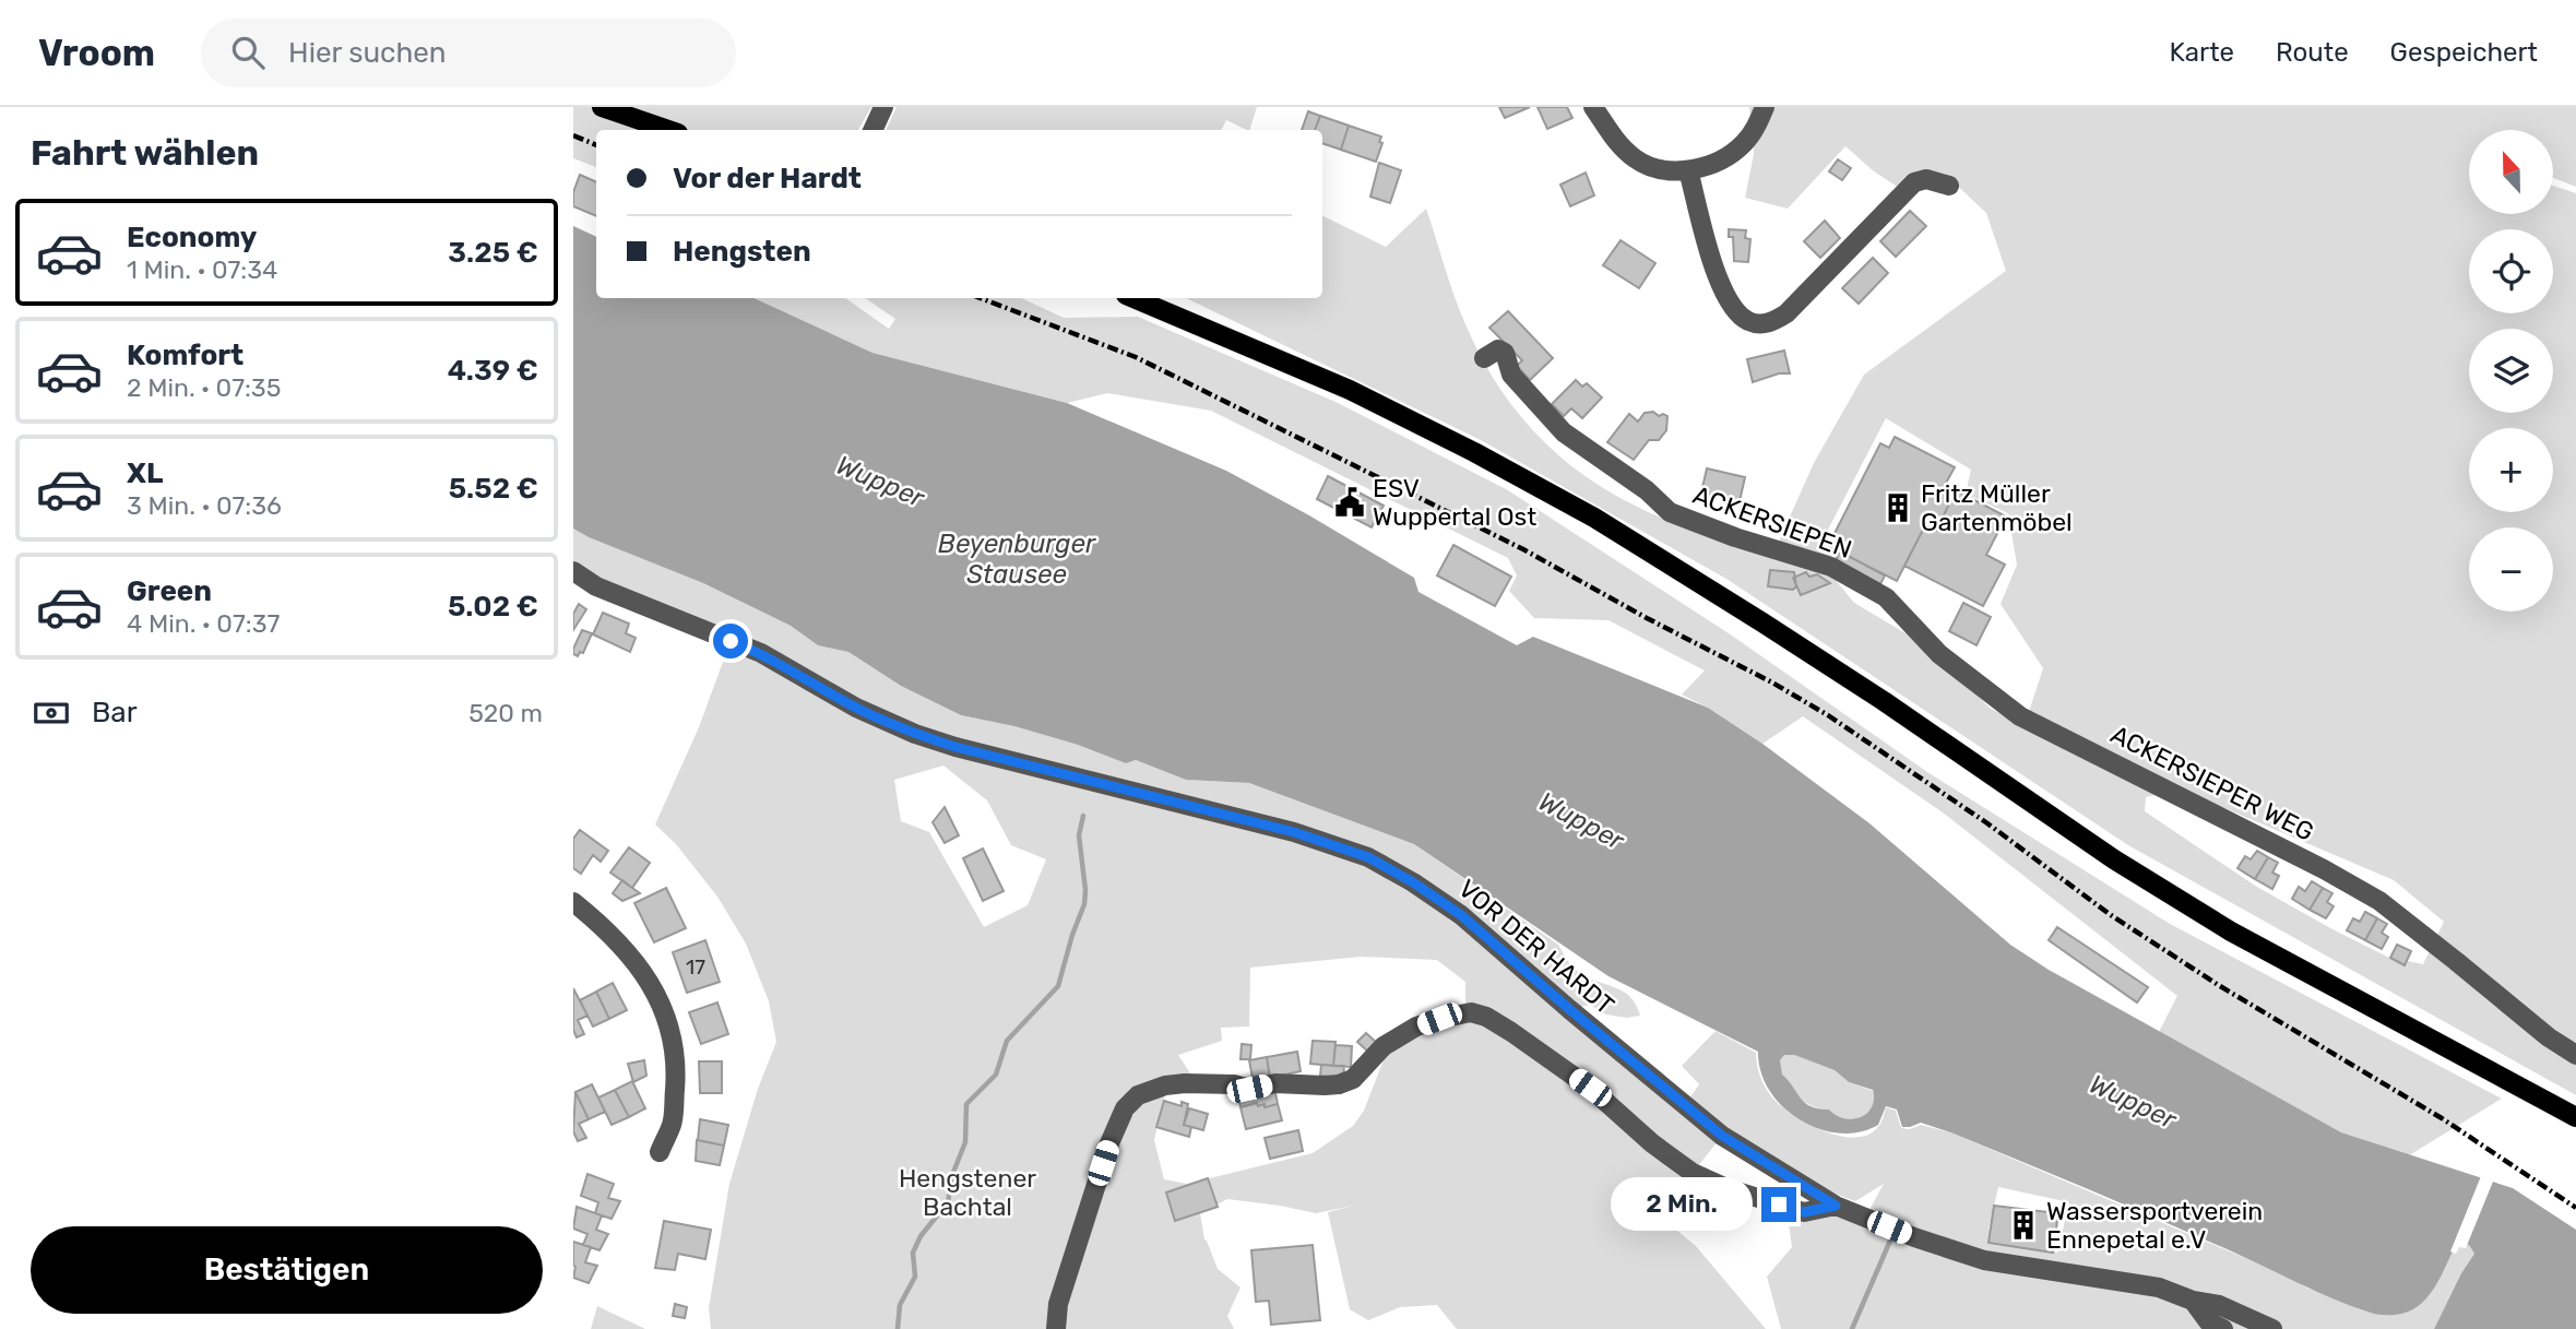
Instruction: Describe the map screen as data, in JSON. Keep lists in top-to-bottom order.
{
  "streets": {
    "street": ["ACKERSIEPEN", "ACKERSIEPER WEG", "VOR DER HARDT"]
  },
  "crossings": [
    ["ACKERSIEPEN", "ACKERSIEPER WEG"]
  ],
  "water": ["Wupper", "Beyenburger Stausee"],
  "parks": ["Hengstener Bachtal"],
  "places": {
    "public building": ["ESV Wuppertal Ost"],
    "building": ["Fritz Müller Gartenmöbel", "Wassersportverein Ennepetal e.V"]
  },
  "house_numbers": ["17"],
  "north": "top",
  "page": {
    "header": "Vroom",
    "search": "Hier suchen",
    "nav": ["Karte", "Route", "Gespeichert"],
    "heading": "Fahrt wählen",
    "map_buttons": ["+", "−"],
    "banner": ["Vor der Hardt", "Hengsten"],
    "list": [
      {
        "name": "Economy",
        "note": "1 Min. · 07:34",
        "value": "3.25 €"
      },
      {
        "name": "Komfort",
        "note": "2 Min. · 07:35",
        "value": "4.39 €"
      },
      {
        "name": "XL",
        "note": "3 Min. · 07:36",
        "value": "5.52 €"
      },
      {
        "name": "Green",
        "note": "4 Min. · 07:37",
        "value": "5.02 €"
      }
    ],
    "pay": ["Bar", "520 m"],
    "bubble": "2 Min.",
    "buttons": "Bestätigen"
  }
}
